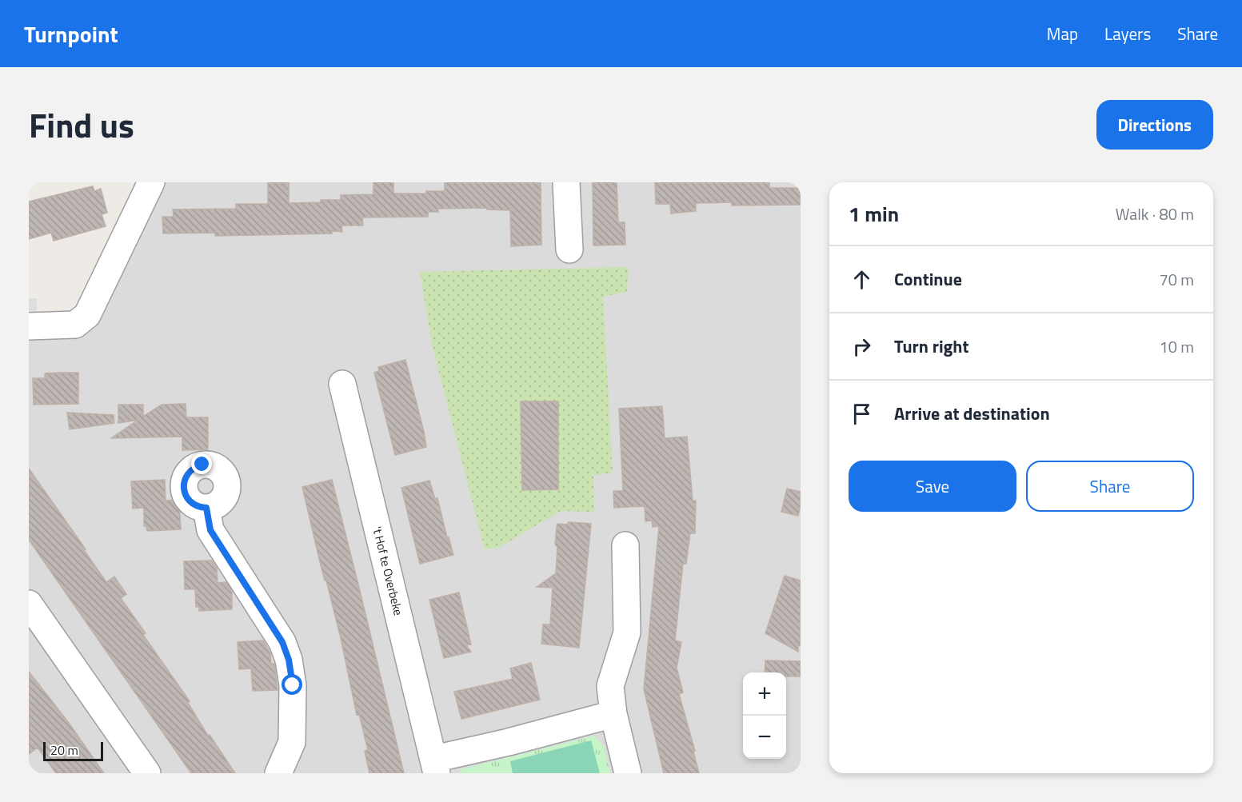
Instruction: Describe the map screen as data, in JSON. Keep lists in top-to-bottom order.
{
  "streets": {
    "street": ["'t Hof te Overbeke"]
  },
  "scale_bar": "20 m",
  "page": {
    "header": "Turnpoint",
    "nav": ["Map", "Layers", "Share"],
    "title": "Find us",
    "buttons": [
      "Directions",
      ["Save", "Share"]
    ],
    "heading": ["1 min", "Walk · 80 m"],
    "list": [
      ["Continue", "70 m"],
      ["Turn right", "10 m"],
      "Arrive at destination"
    ],
    "map_buttons": ["+", "−"],
    "scale": "20 m"
  }
}
